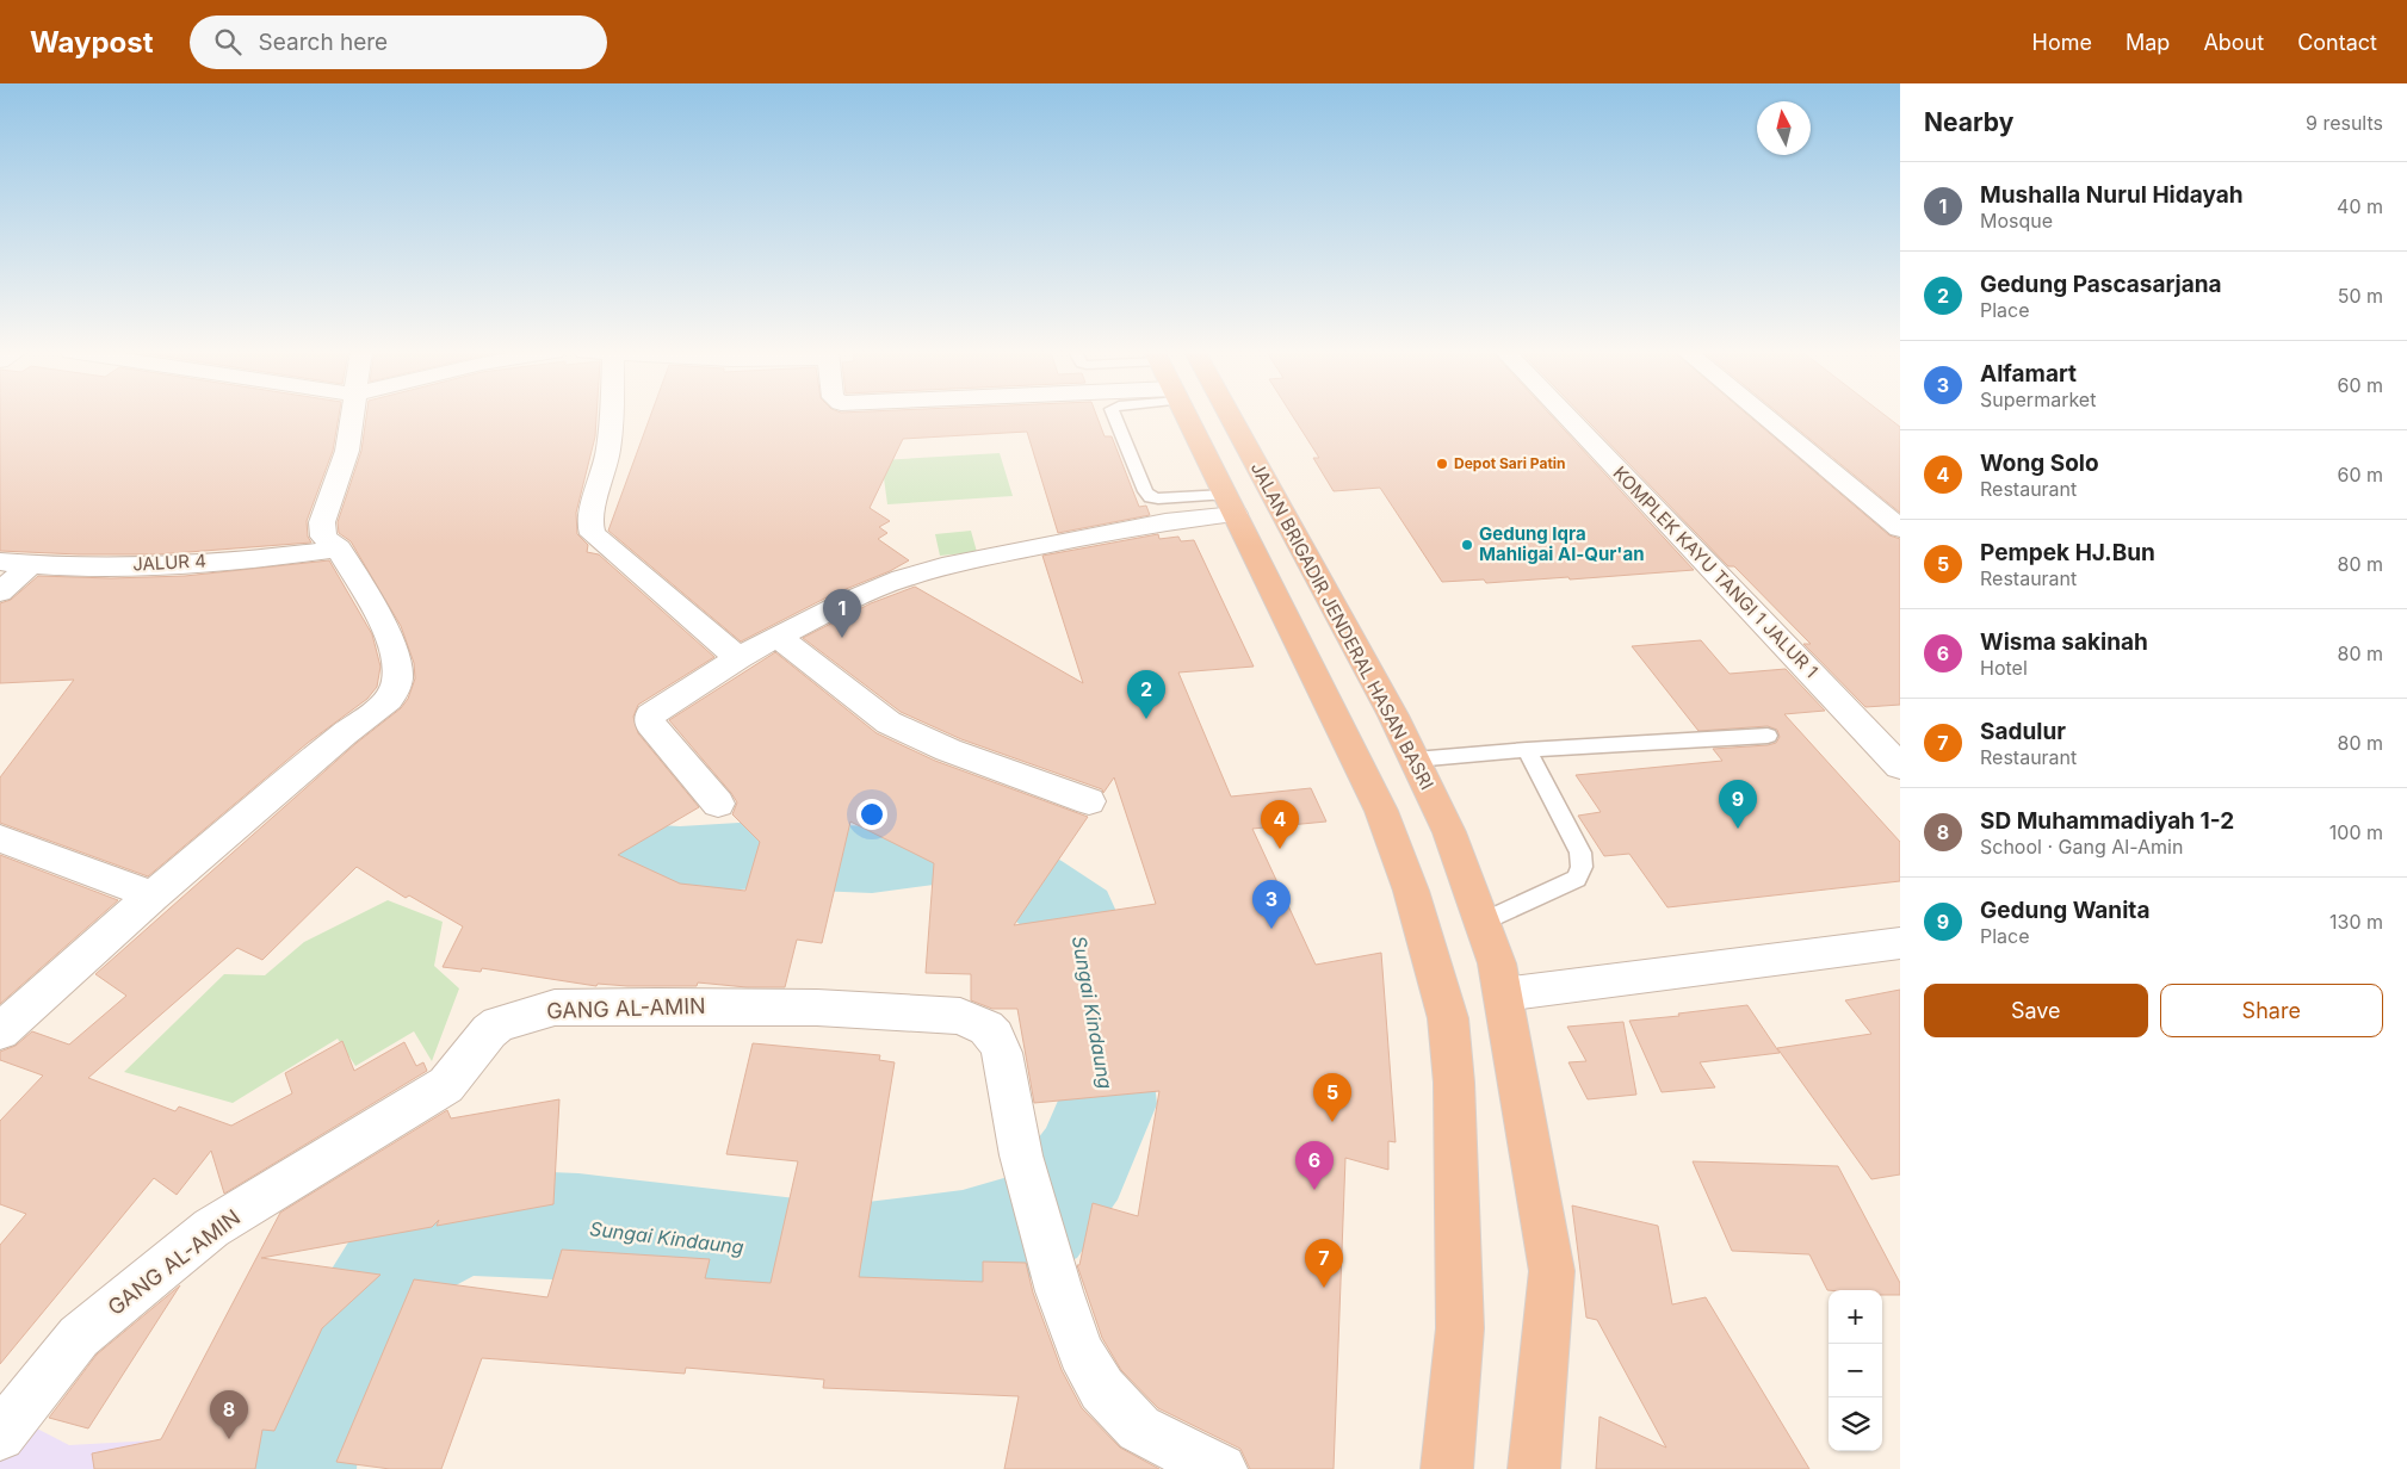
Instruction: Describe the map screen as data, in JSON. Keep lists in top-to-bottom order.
{
  "streets": {
    "highway": ["JALAN BRIGADIR JENDERAL HASAN BASRI"],
    "street": ["JALUR 4", "KOMPLEK KAYU TANGI 1 JALUR 1", "GANG AL-AMIN"]
  },
  "water": ["Sungai Kindaung"],
  "places": ["Depot Sari Patin", "Gedung Iqra Mahligai Al-Qur'an"],
  "north": "top",
  "page": {
    "header": "Waypost",
    "search": "Search here",
    "nav": [
      "Home",
      "Map",
      "About",
      "Contact"
    ],
    "heading": ["Nearby", "9 results"],
    "list": [
      {
        "mark": "1",
        "name": "Mushalla Nurul Hidayah",
        "note": "Mosque",
        "value": "40 m"
      },
      {
        "mark": "2",
        "name": "Gedung Pascasarjana",
        "note": "Place",
        "value": "50 m"
      },
      {
        "mark": "3",
        "name": "Alfamart",
        "note": "Supermarket",
        "value": "60 m"
      },
      {
        "mark": "4",
        "name": "Wong Solo",
        "note": "Restaurant",
        "value": "60 m"
      },
      {
        "mark": "5",
        "name": "Pempek HJ.Bun",
        "note": "Restaurant",
        "value": "80 m"
      },
      {
        "mark": "6",
        "name": "Wisma sakinah",
        "note": "Hotel",
        "value": "80 m"
      },
      {
        "mark": "7",
        "name": "Sadulur",
        "note": "Restaurant",
        "value": "80 m"
      },
      {
        "mark": "8",
        "name": "SD Muhammadiyah 1-2",
        "note": "School · Gang Al-Amin",
        "value": "100 m"
      },
      {
        "mark": "9",
        "name": "Gedung Wanita",
        "note": "Place",
        "value": "130 m"
      }
    ],
    "pins": [
      "1",
      "2",
      "9",
      "4",
      "3",
      "5",
      "6",
      "7",
      "8"
    ],
    "buttons": ["Save", "Share"],
    "map_buttons": ["+", "−"]
  }
}
